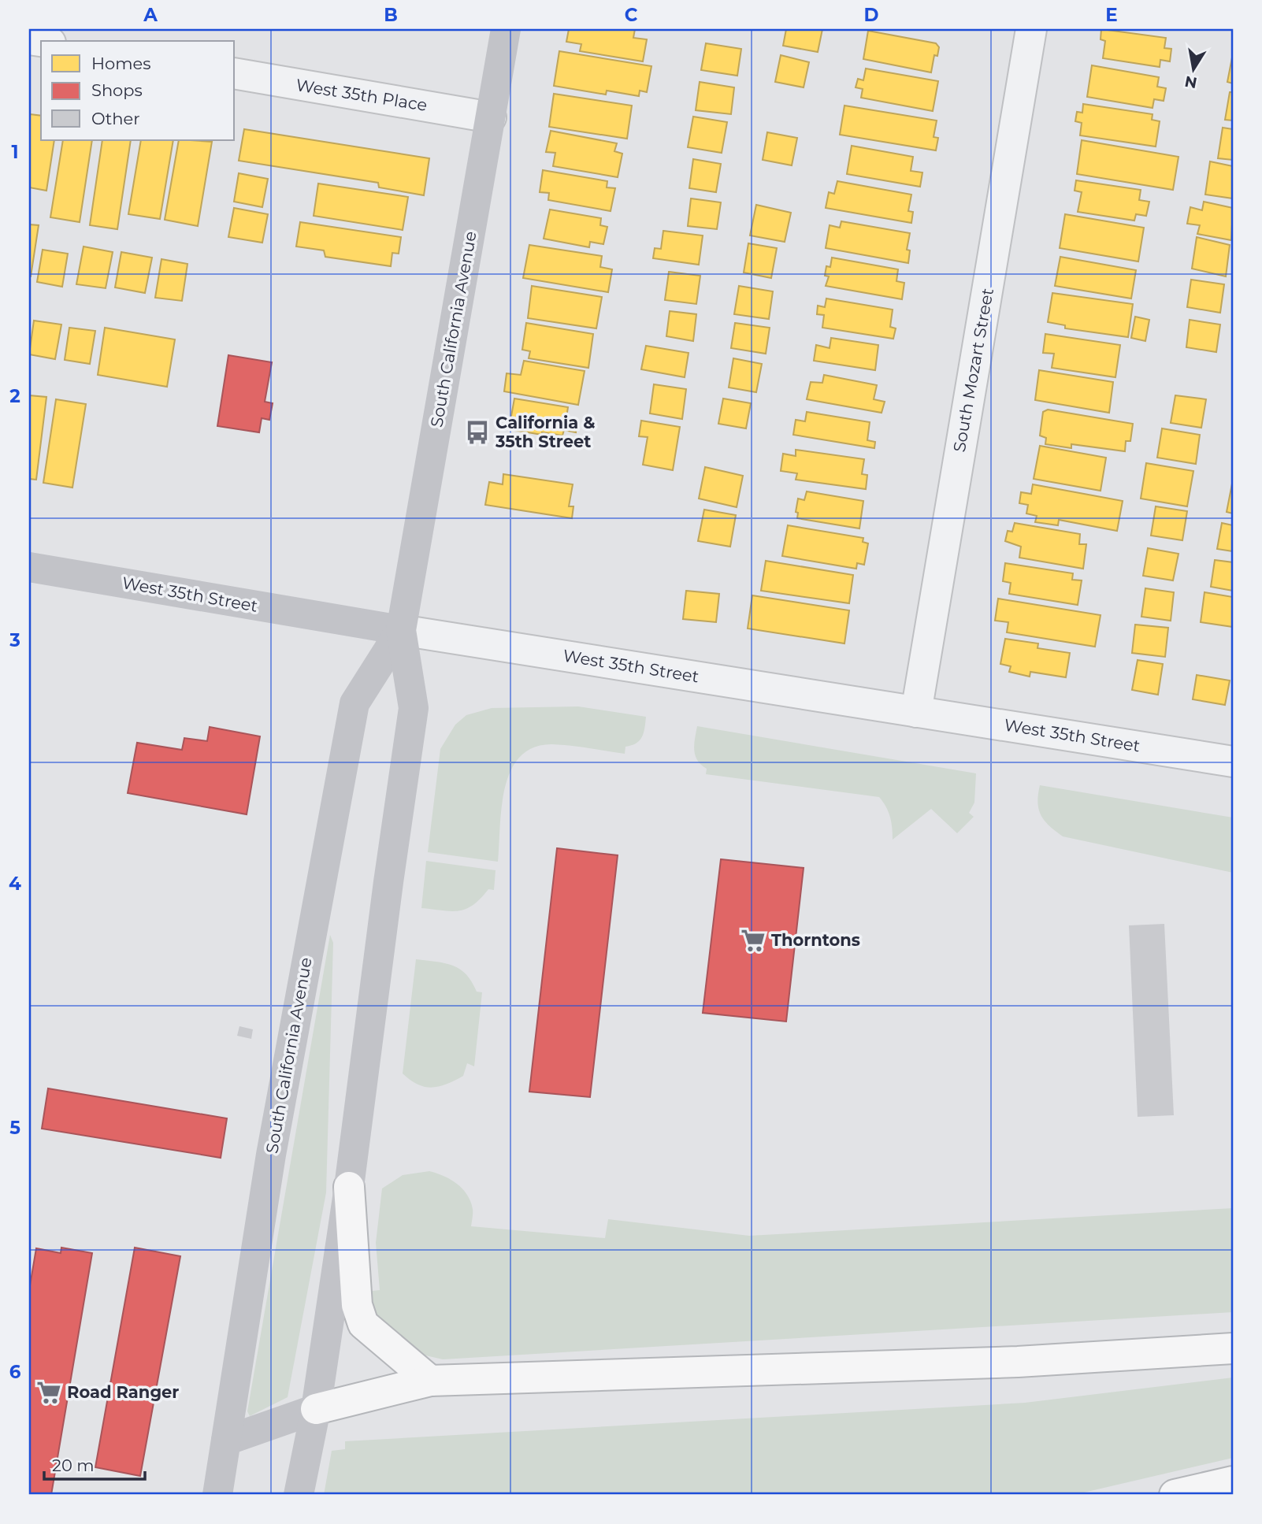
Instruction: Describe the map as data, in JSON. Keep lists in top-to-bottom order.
{
  "streets": {
    "main road": ["South California Avenue", "West 35th Street"],
    "street": ["West 35th Place", "South Mozart Street"]
  },
  "crossings": [
    ["West 35th Place", "South California Avenue"],
    ["South California Avenue", "West 35th Street"],
    ["South Mozart Street", "West 35th Street"]
  ],
  "places": {
    "bus stop": ["California & 35th Street"],
    "supermarket": ["Thorntons", "Road Ranger"]
  },
  "legend": ["Homes", "Shops", "Other"],
  "scale_bar": "20 m",
  "north": "bottom",
  "grid": {
    "columns": [
      "A",
      "B",
      "C",
      "D",
      "E"
    ],
    "rows": [
      "1",
      "2",
      "3",
      "4",
      "5",
      "6"
    ]
  }
}
